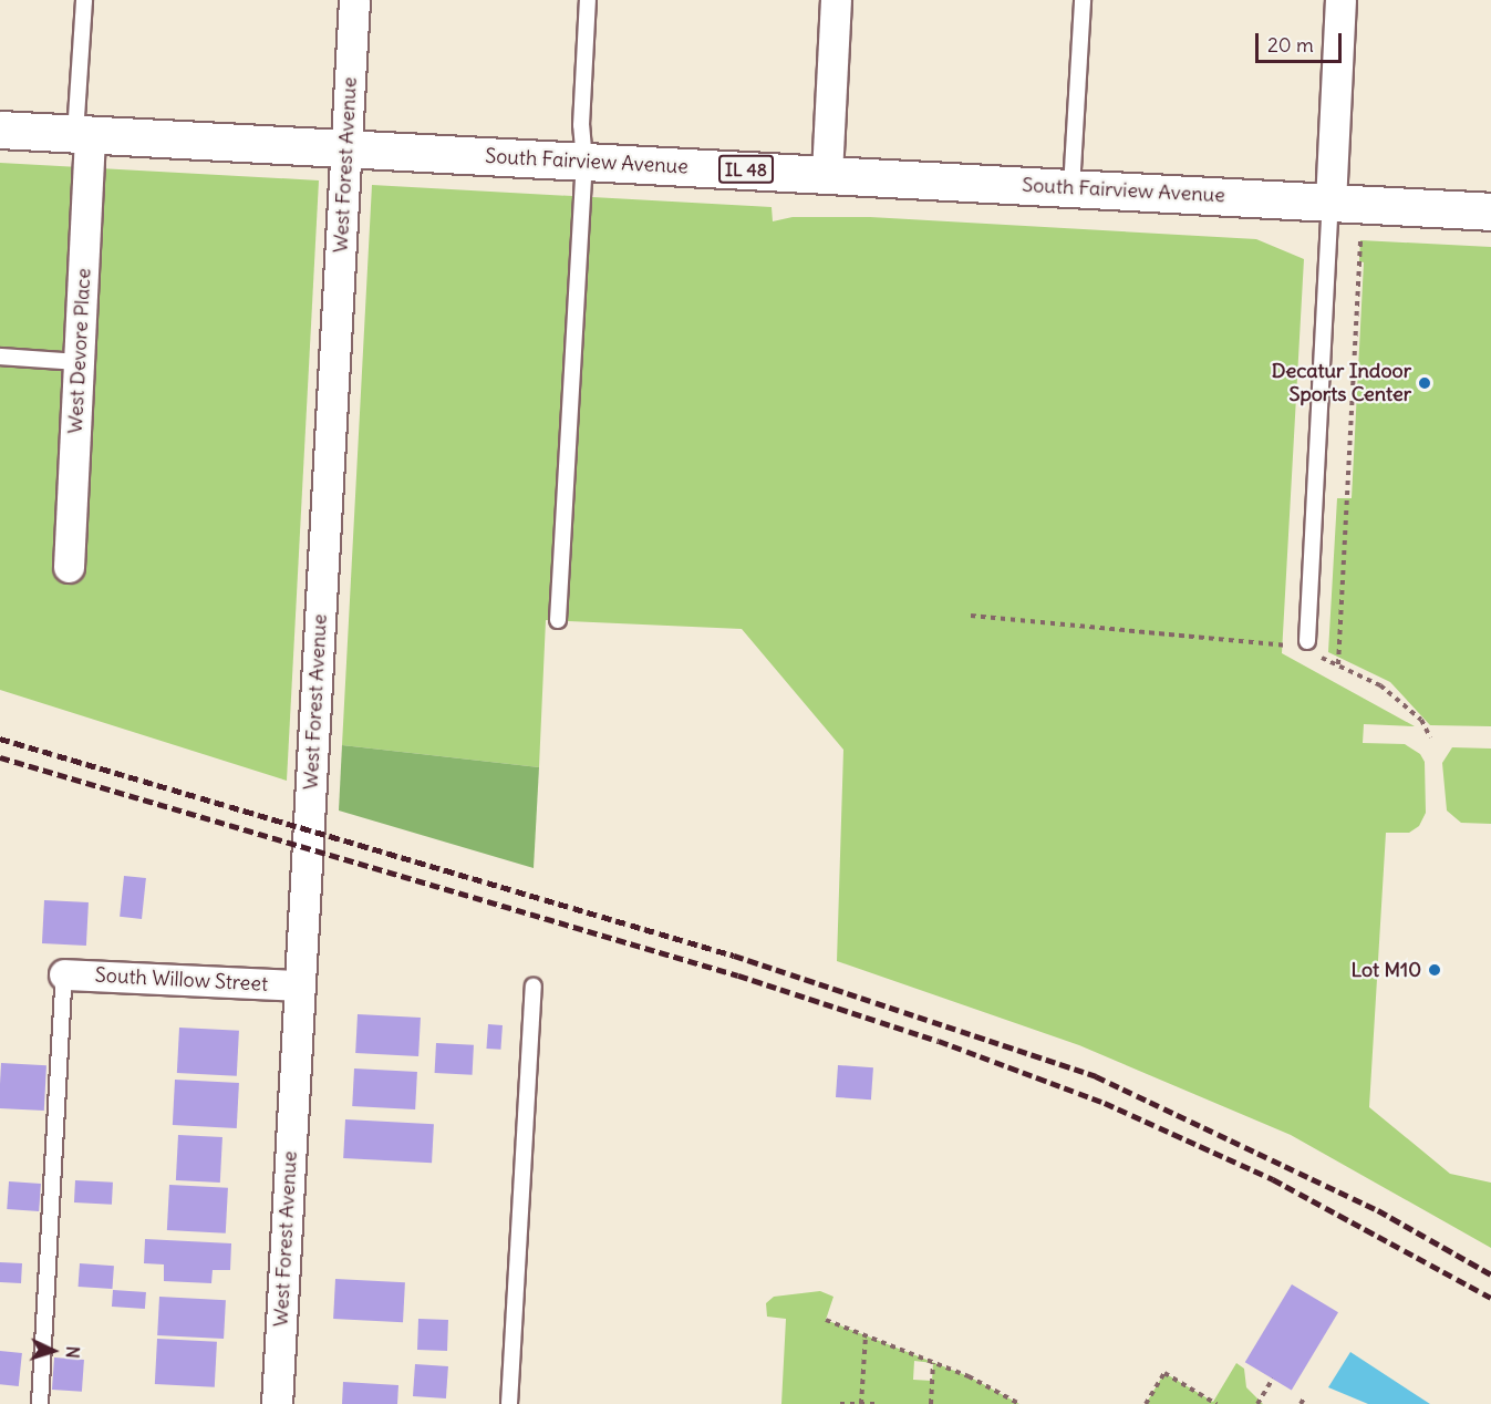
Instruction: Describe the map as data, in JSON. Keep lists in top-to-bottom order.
{
  "streets": {
    "main road": ["South Fairview Avenue", "IL 48"],
    "street": ["West Forest Avenue", "West Devore Place", "South Willow Street"]
  },
  "crossings": [
    ["South Fairview Avenue", "West Forest Avenue"],
    ["South Fairview Avenue", "West Devore Place"],
    ["West Forest Avenue", "South Willow Street"]
  ],
  "places": ["Decatur Indoor Sports Center", "Lot M10"],
  "scale_bar": "20 m",
  "north": "right"
}
